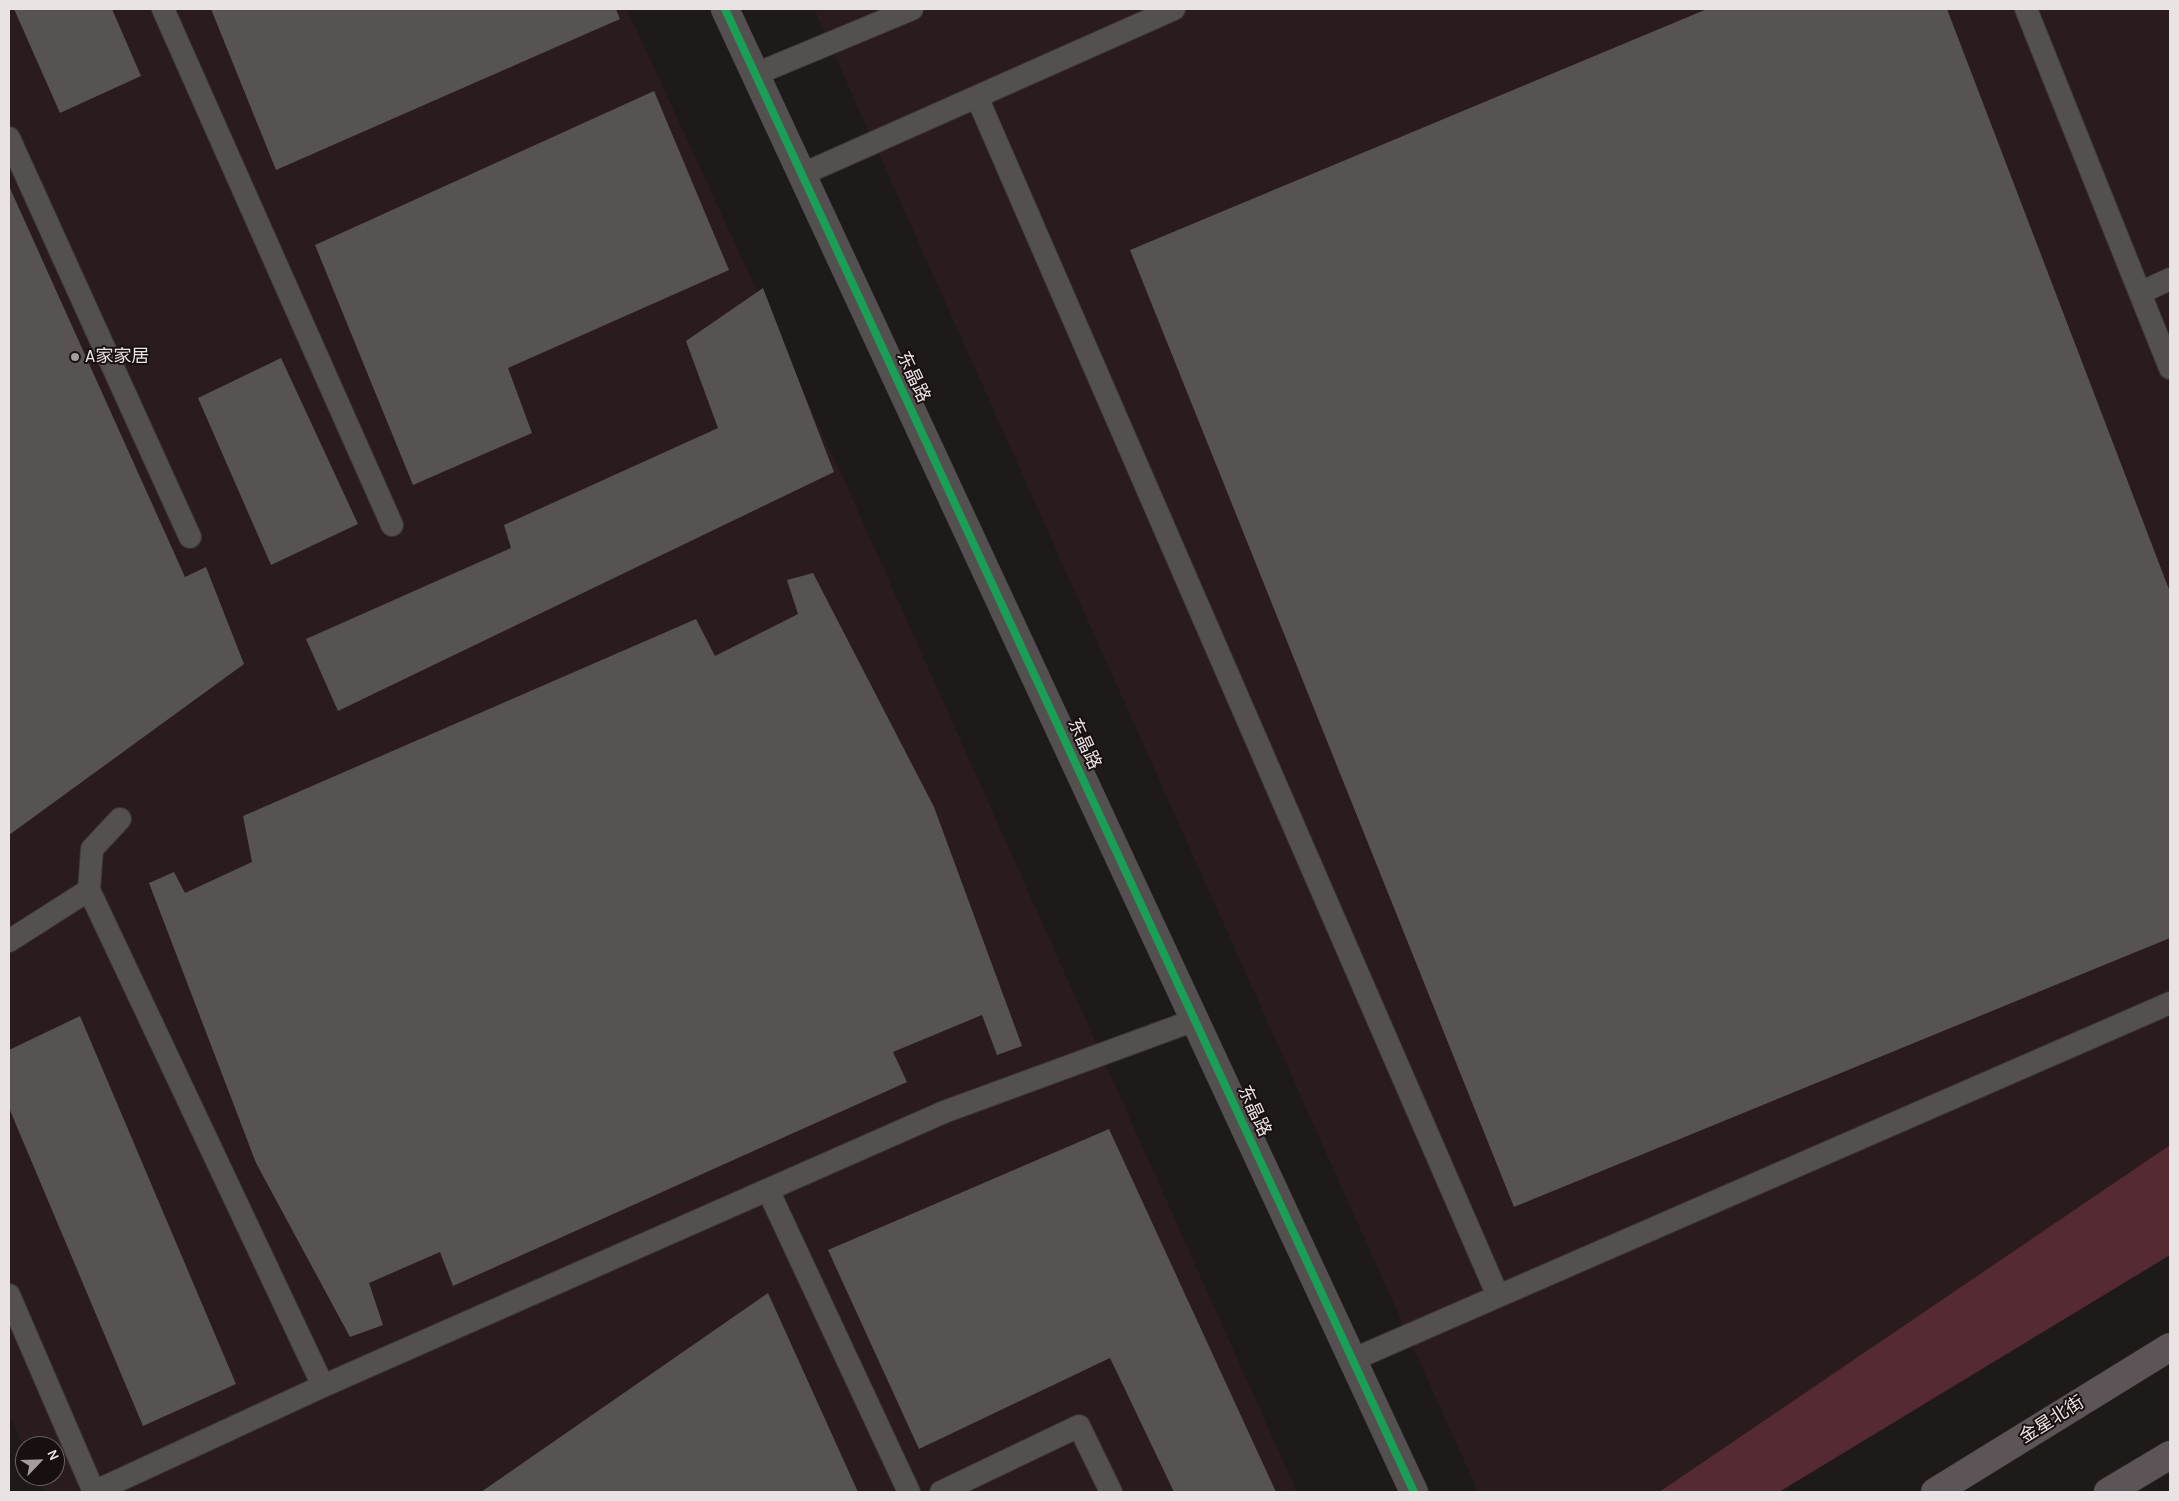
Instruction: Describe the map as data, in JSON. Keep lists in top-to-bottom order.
{
  "streets": {
    "main road": ["金星北街"],
    "street": ["东晶路"]
  },
  "places": ["A家家居"],
  "north": "top right"
}
